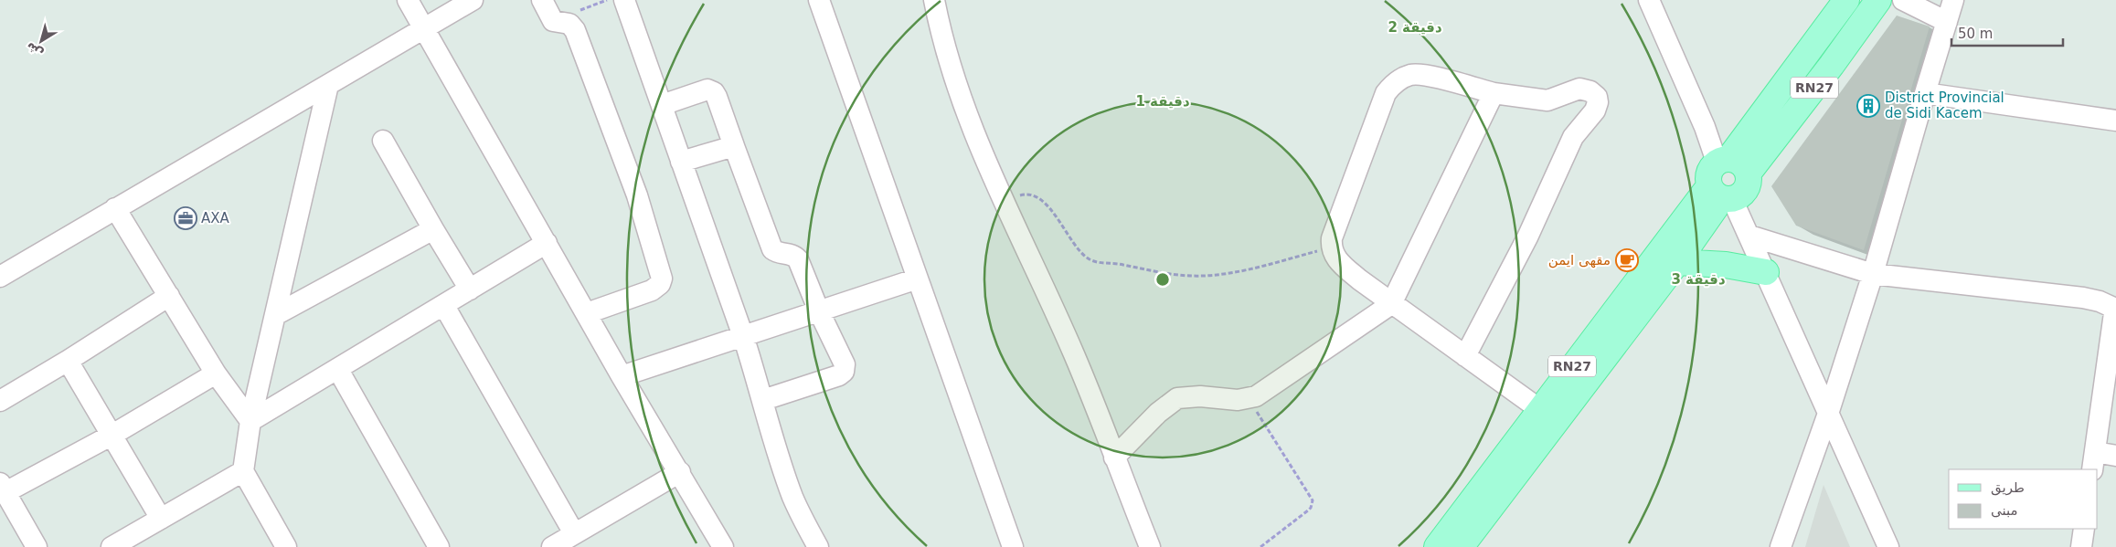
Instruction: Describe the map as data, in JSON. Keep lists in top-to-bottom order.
{
  "streets": {
    "main road": ["RN27"]
  },
  "places": {
    "building": ["District Provincial de Sidi Kacem"],
    "office": ["AXA"],
    "cafe": ["مقهى ايمن"]
  },
  "legend": ["طريق", "مبنى"],
  "scale_bar": "50 m",
  "north": "bottom left",
  "rings": ["2 دقيقة", "1 دقيقة", "3 دقيقة"]
}
